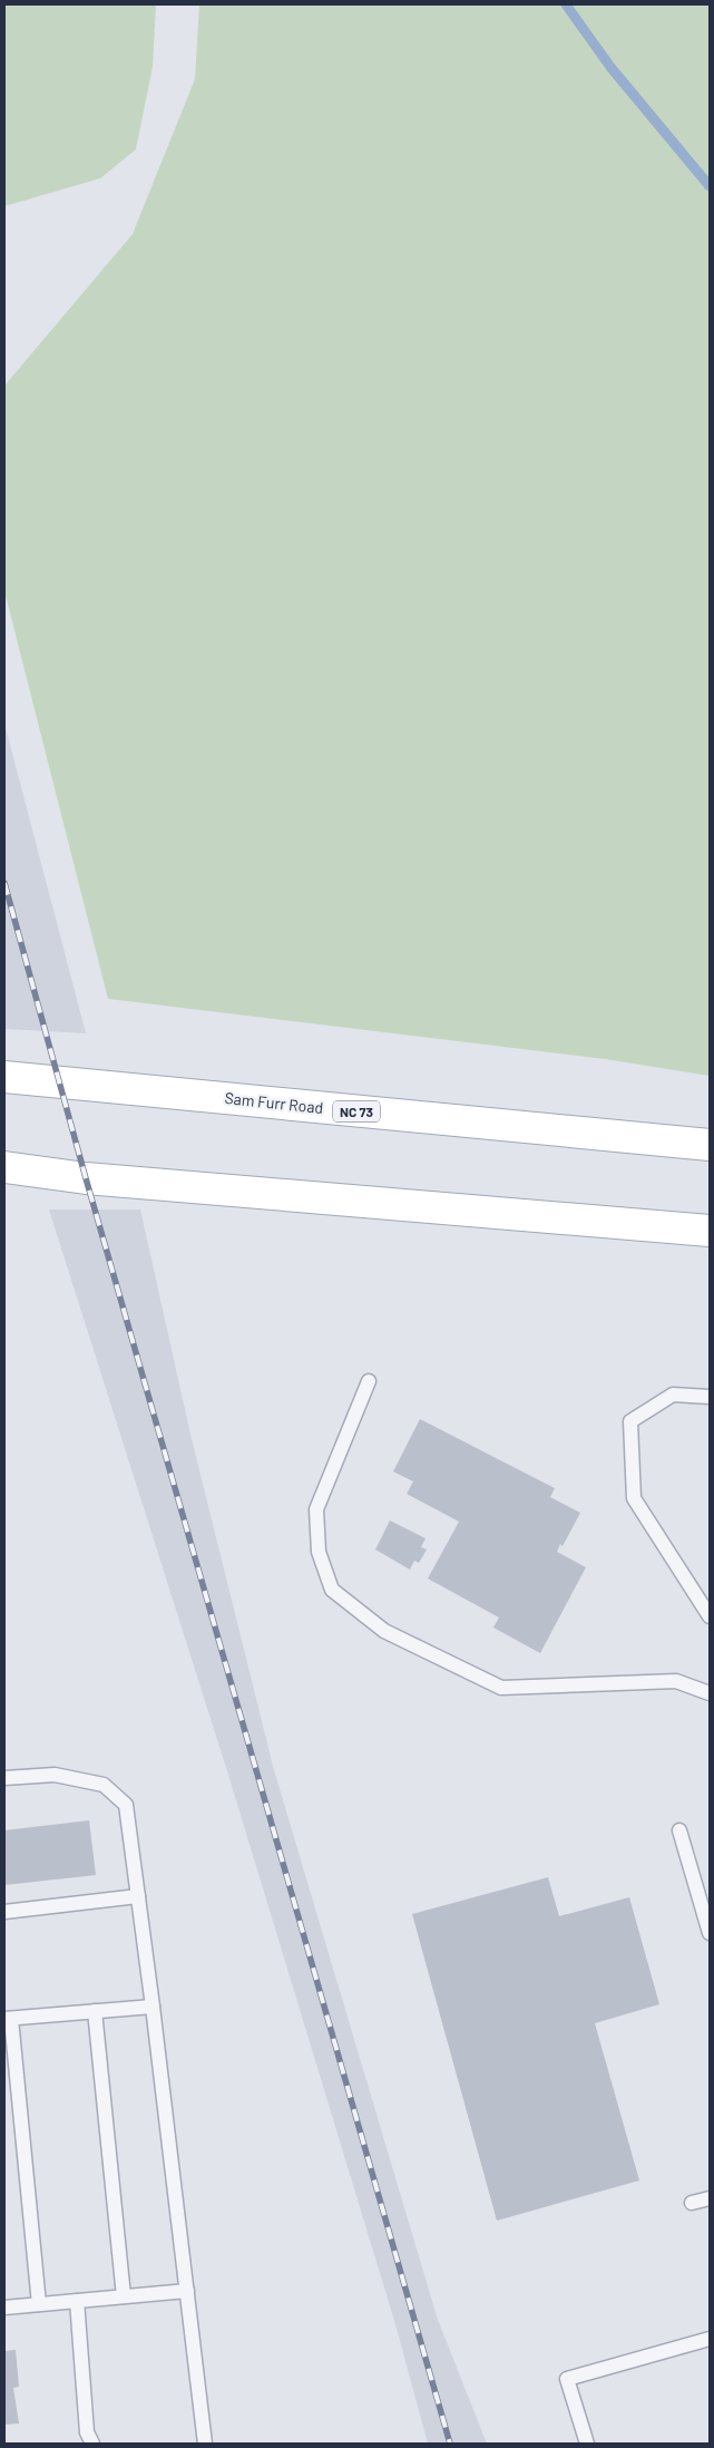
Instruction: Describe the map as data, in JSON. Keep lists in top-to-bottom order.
{
  "streets": {
    "main road": ["Sam Furr Road", "NC 73"]
  }
}
